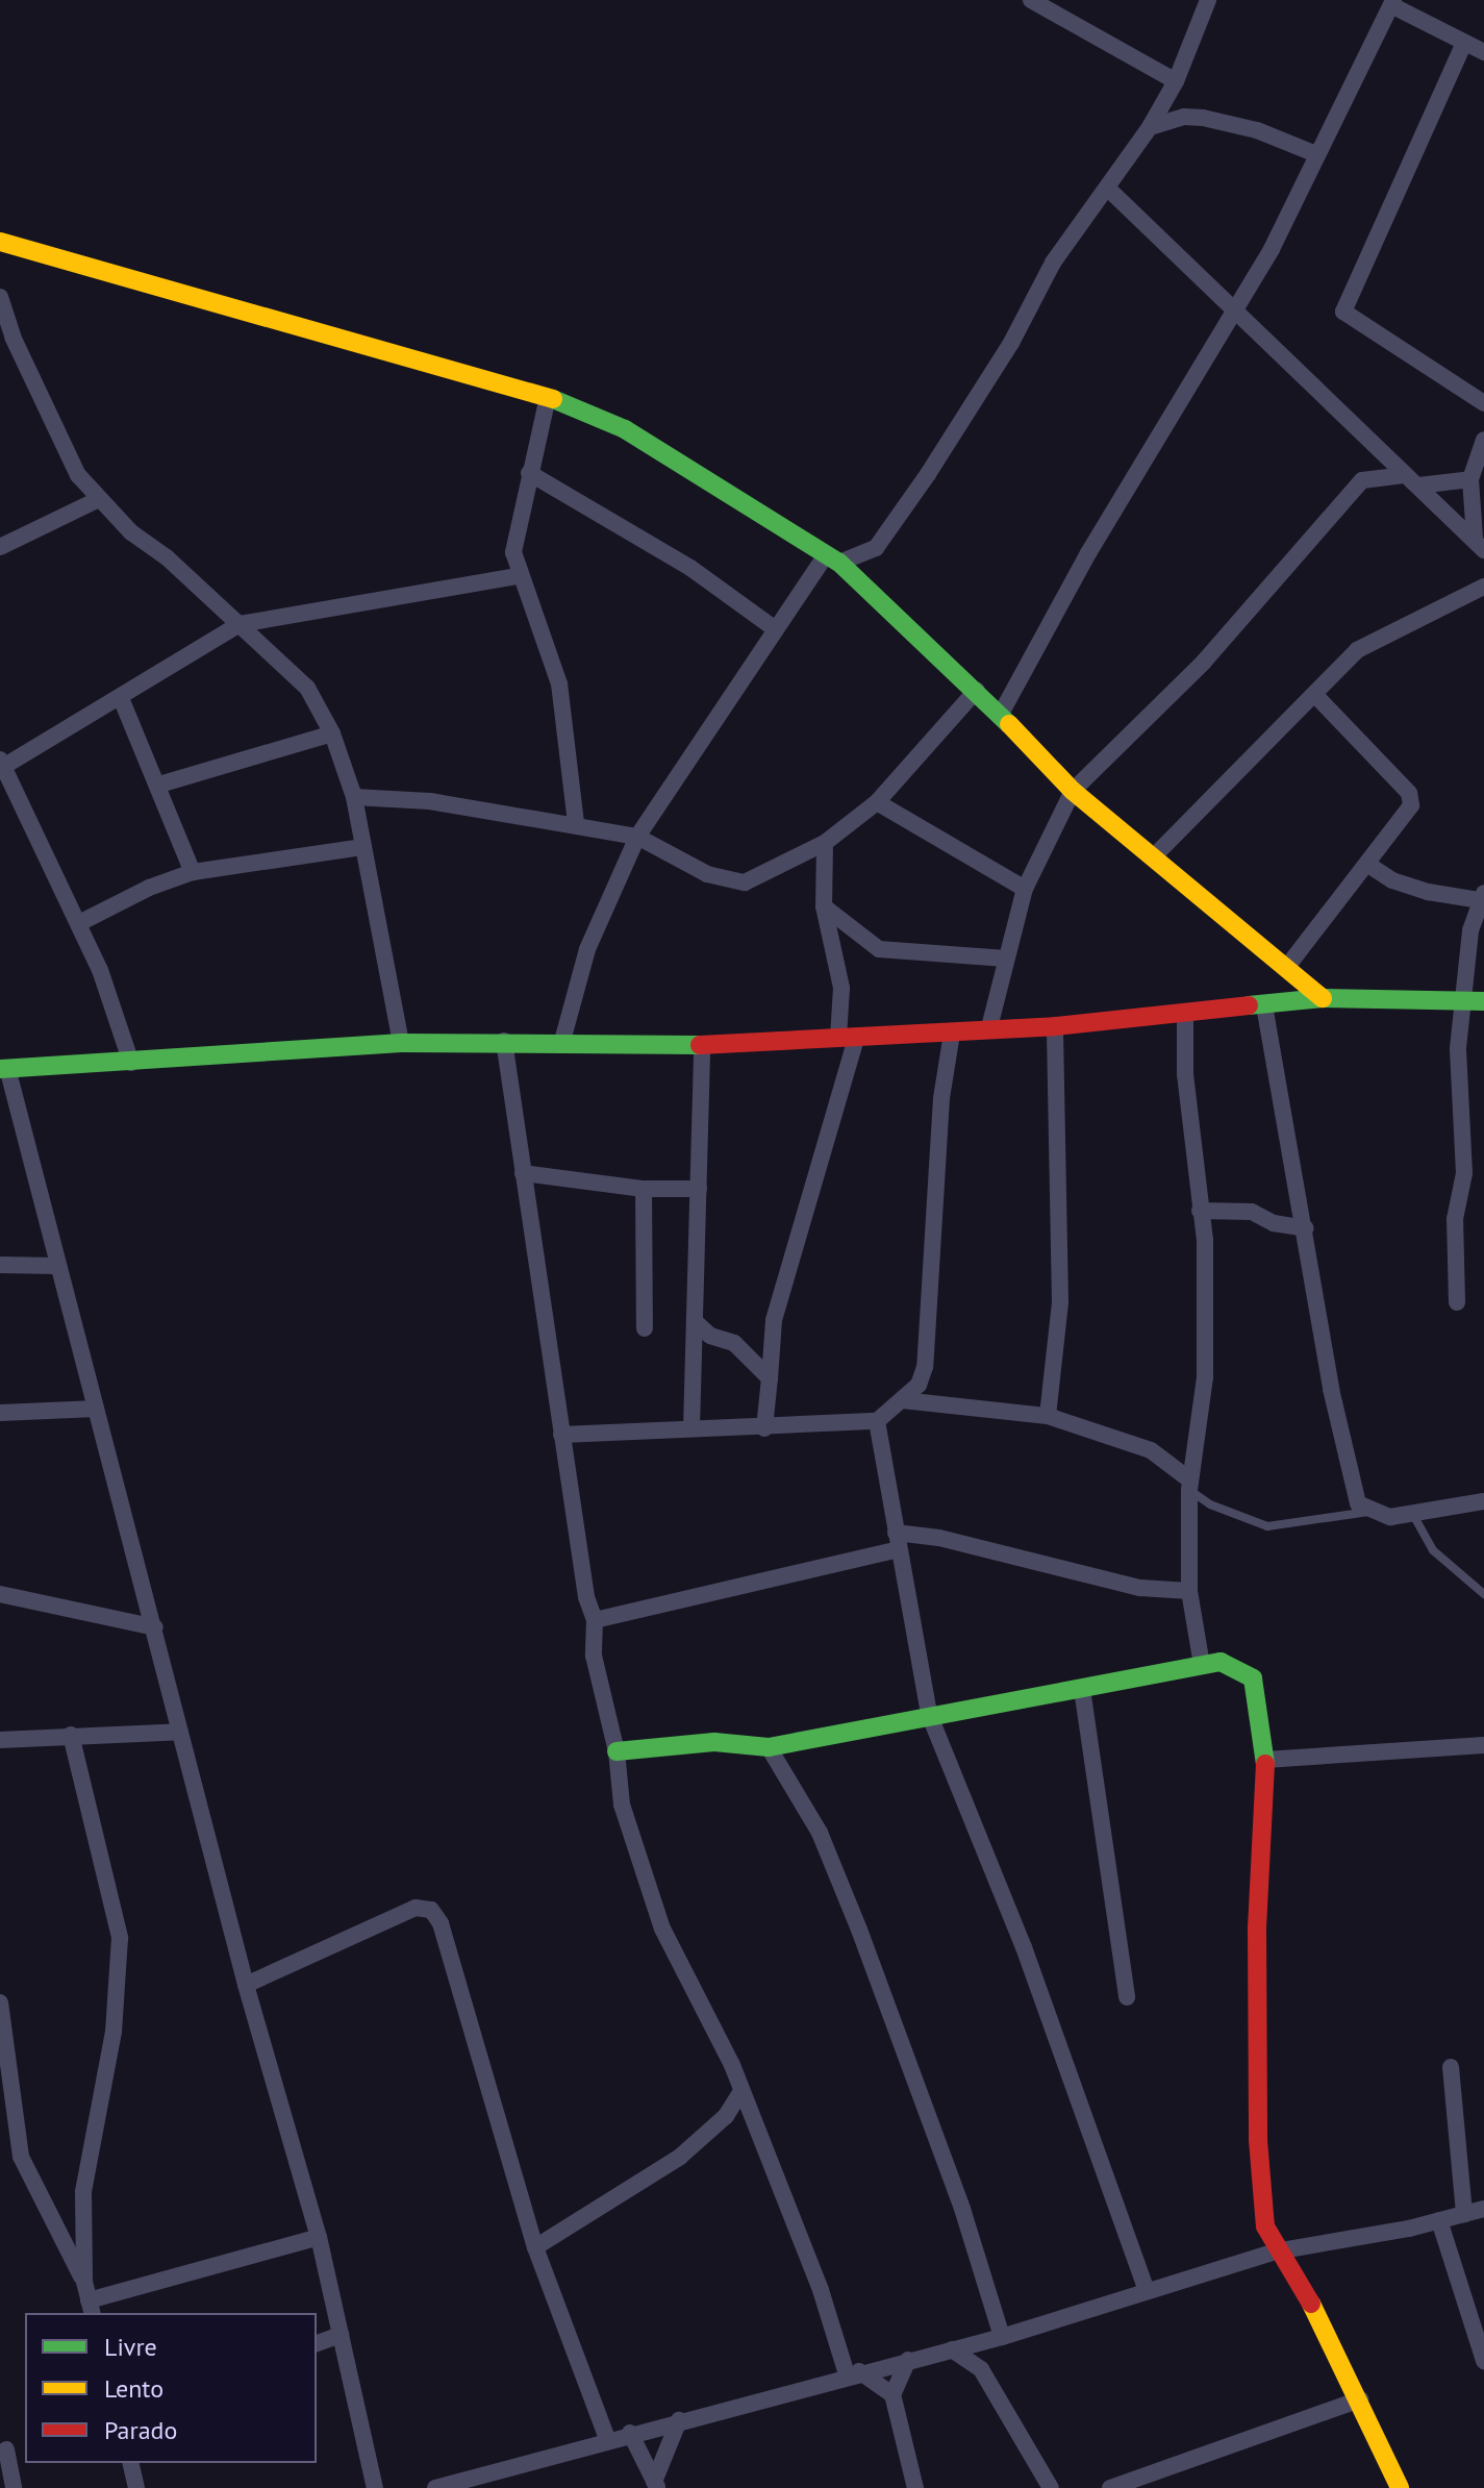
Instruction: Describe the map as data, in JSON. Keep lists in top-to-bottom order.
{
  "legend": ["Livre", "Lento", "Parado"]
}
